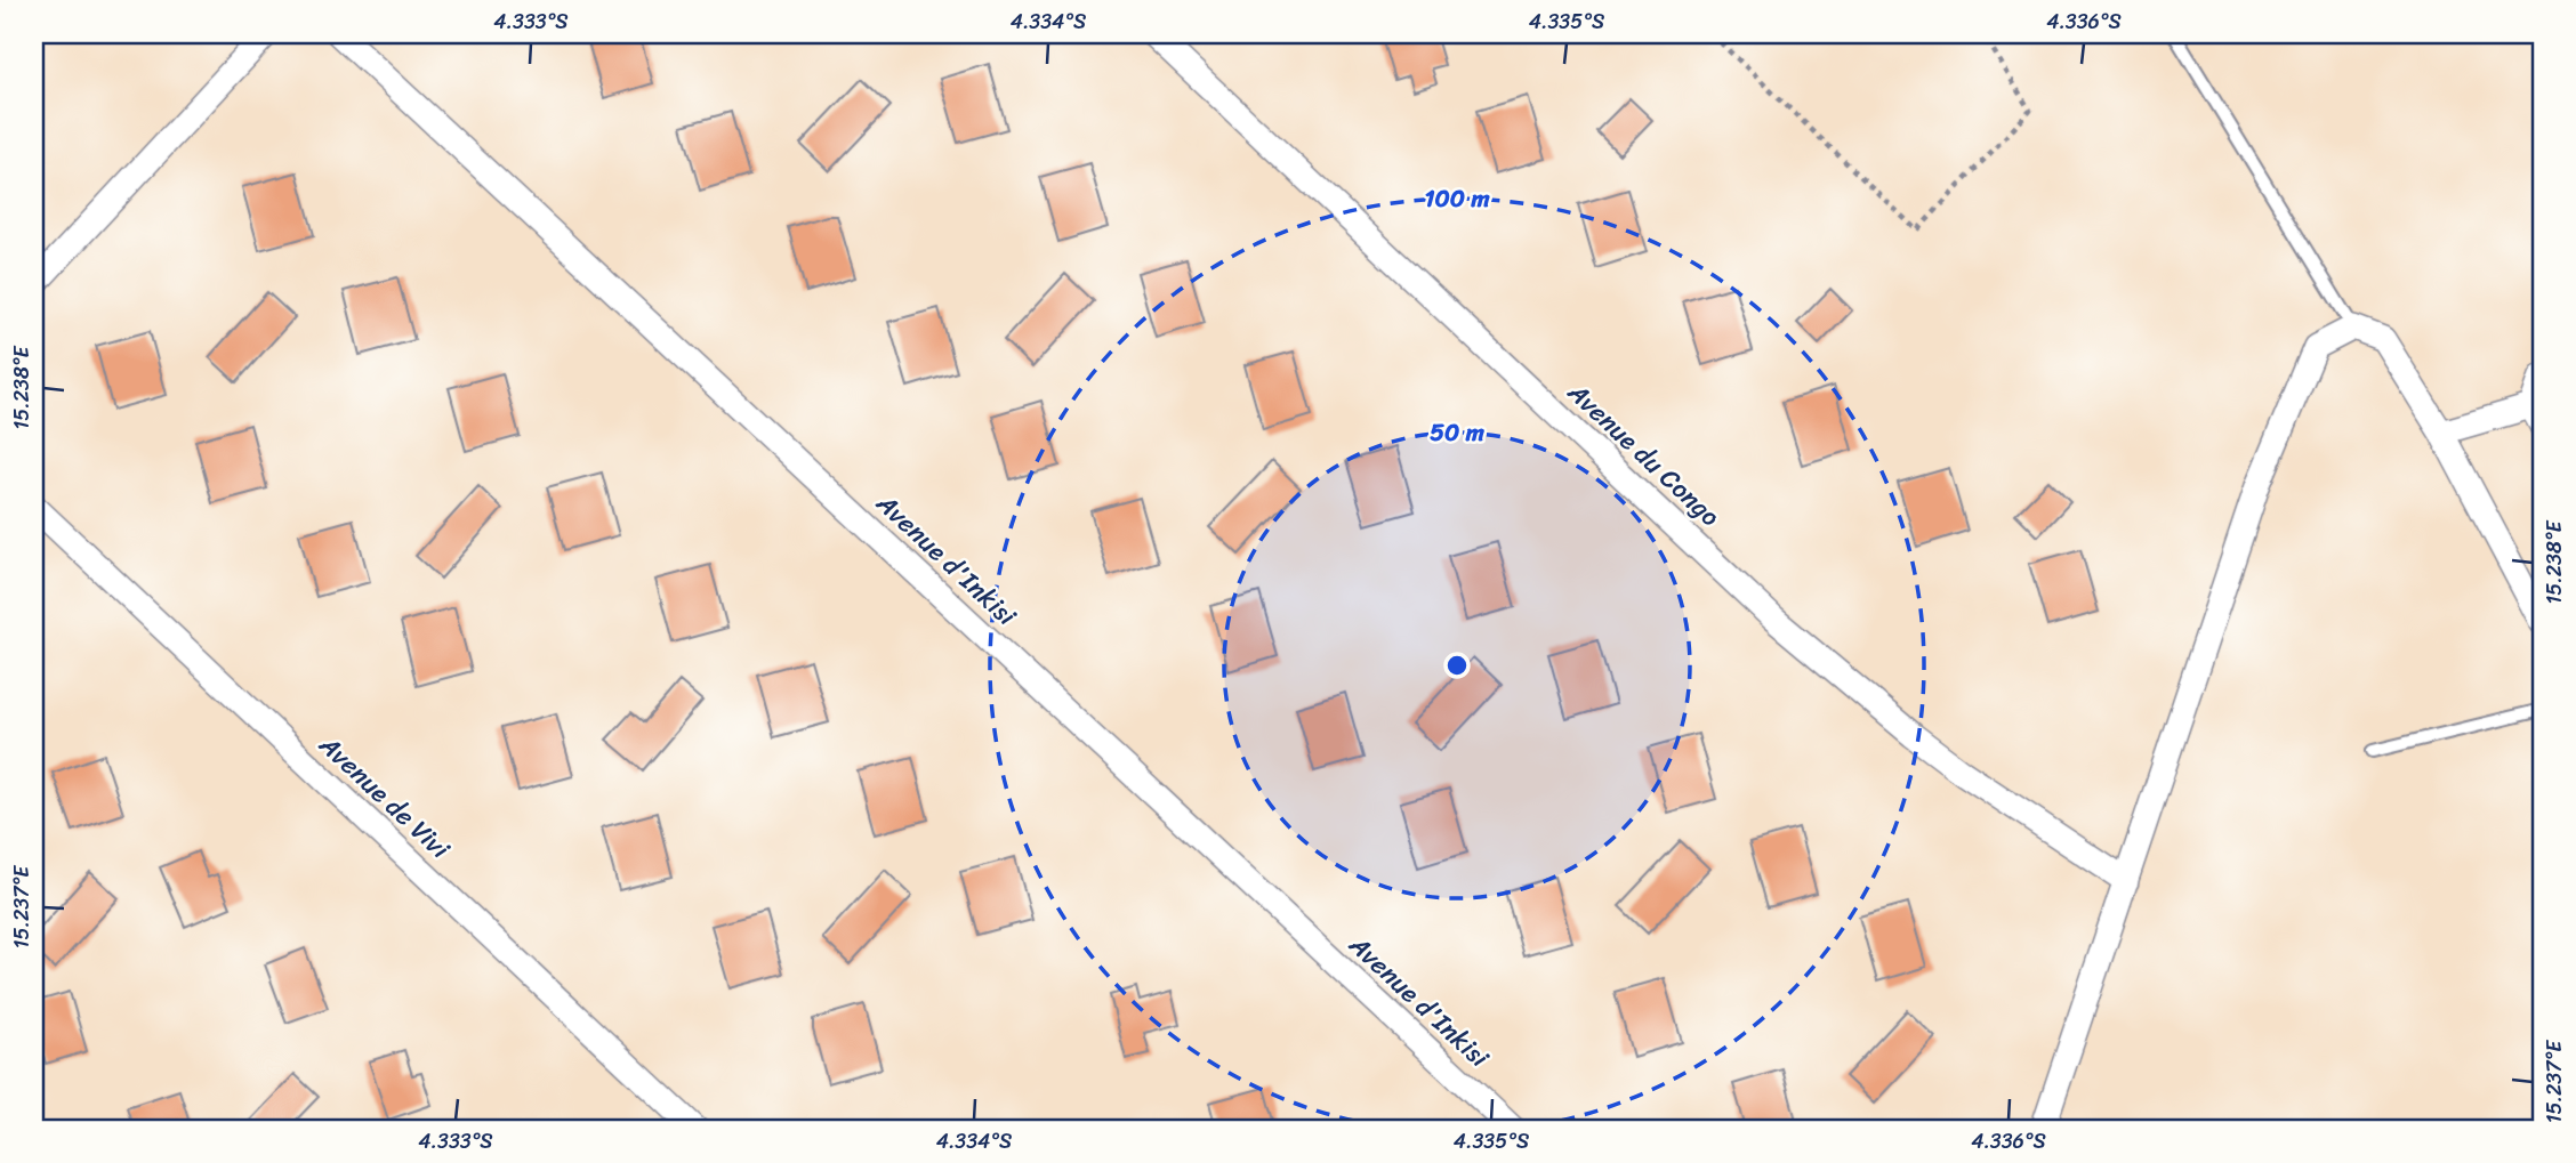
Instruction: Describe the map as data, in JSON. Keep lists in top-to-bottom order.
{
  "streets": {
    "street": ["Avenue du Congo", "Avenue d'Inkisi", "Avenue de Vivi"]
  },
  "coordinates": [
    "4.333°S",
    "4.334°S",
    "4.335°S",
    "4.336°S",
    "15.238°E",
    "15.237°E"
  ],
  "rings": ["100 m", "50 m"]
}
